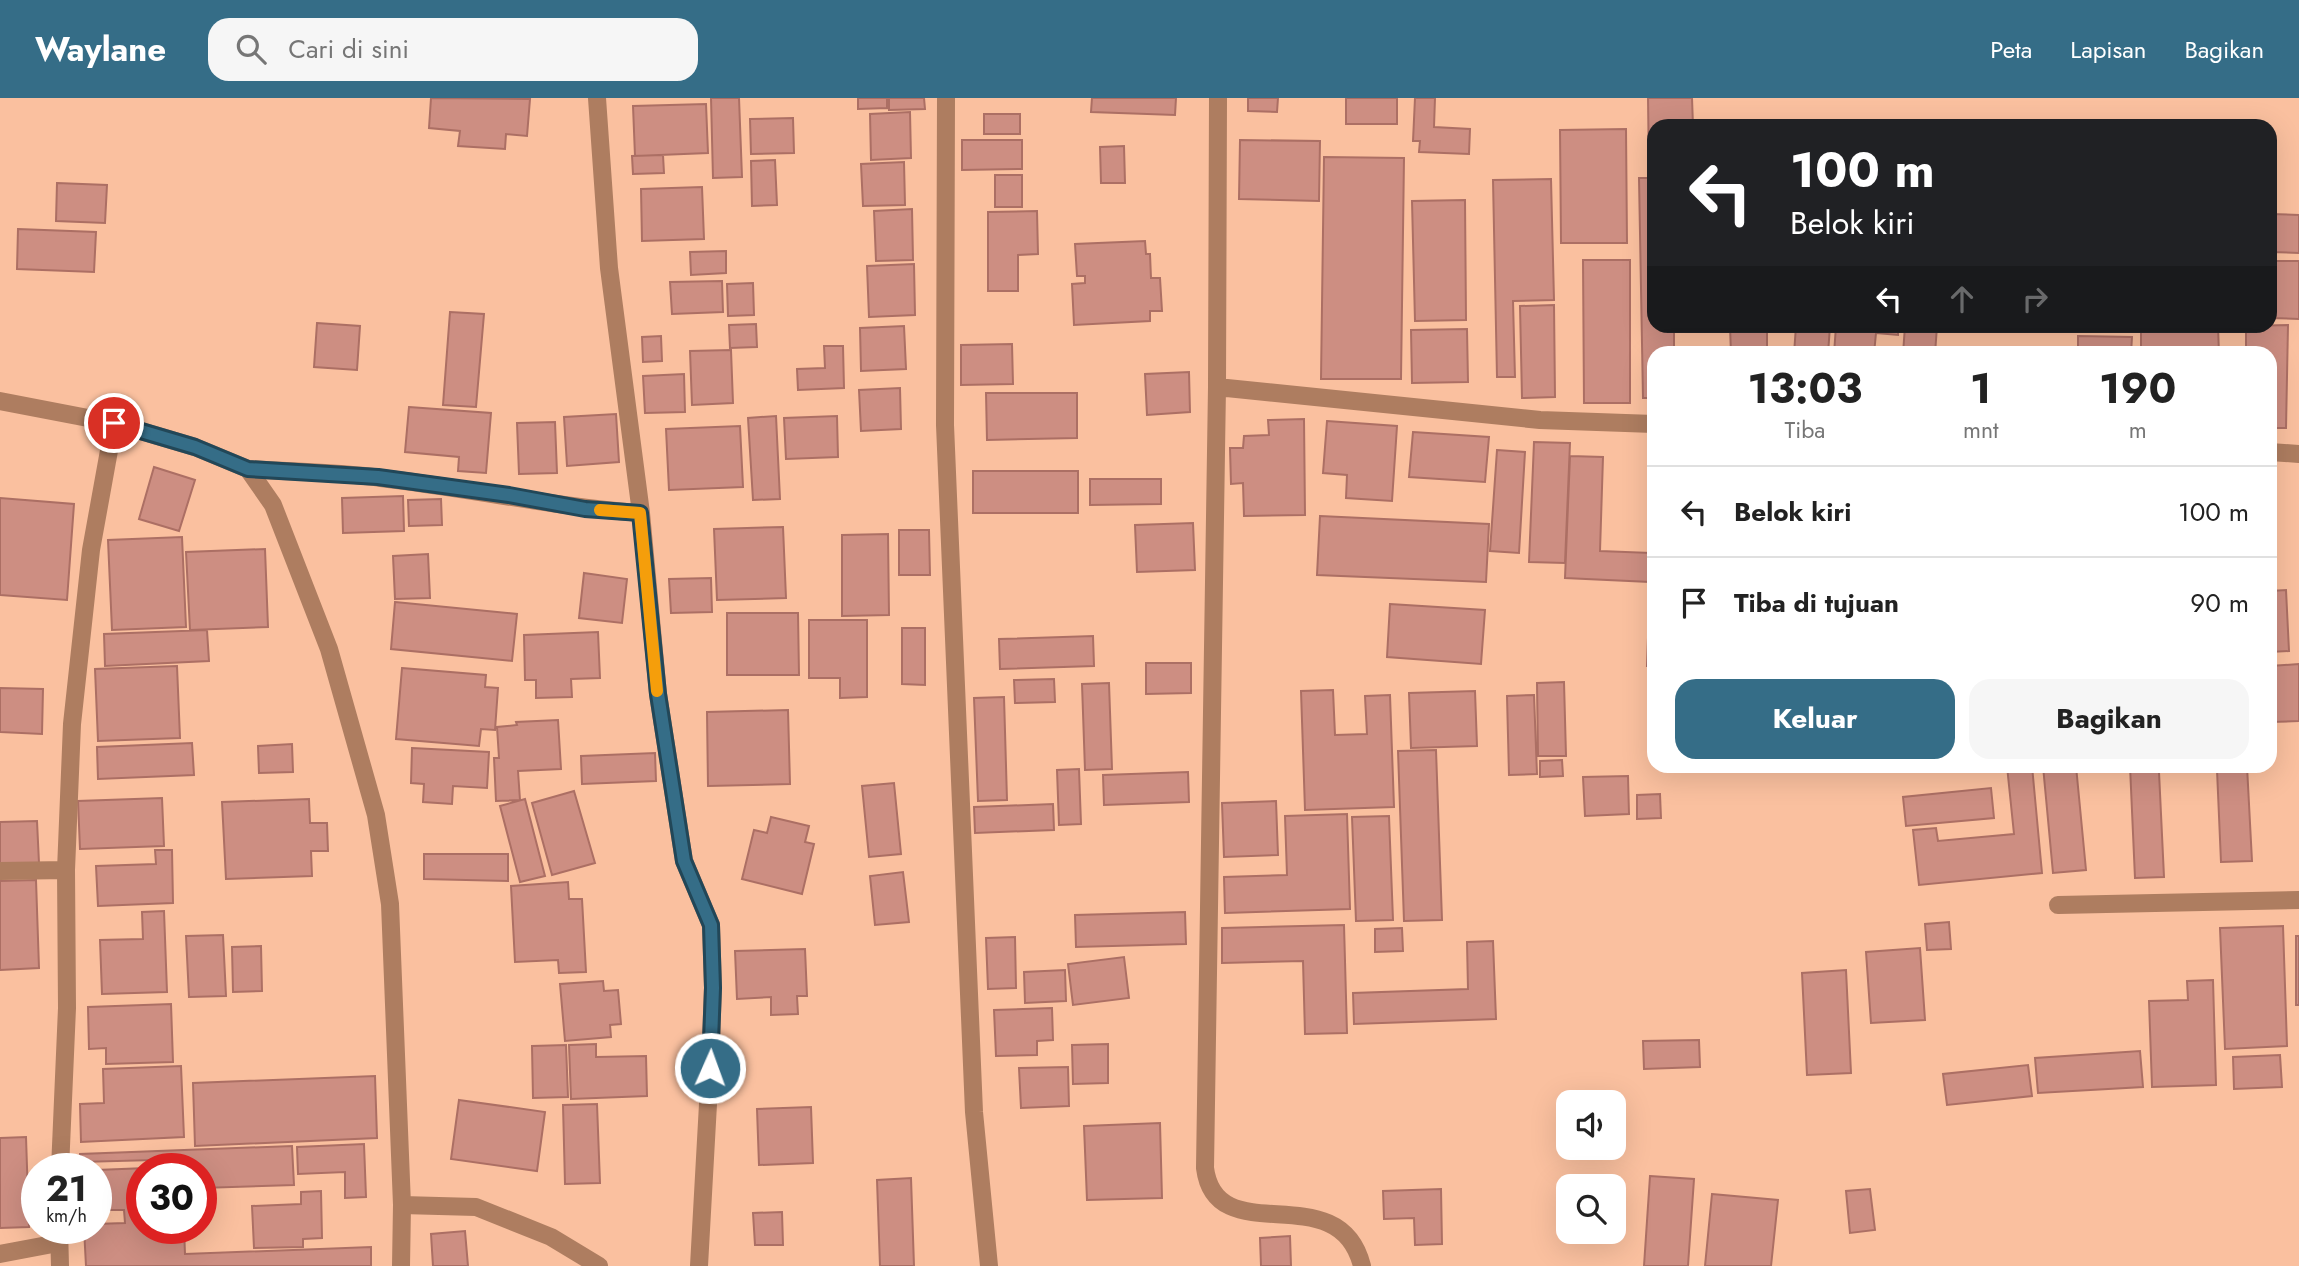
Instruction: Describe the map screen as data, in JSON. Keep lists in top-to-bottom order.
{
  "page": {
    "header": "Waylane",
    "search": "Cari di sini",
    "nav": ["Peta", "Lapisan", "Bagikan"],
    "turn": ["100 m", "Belok kiri"],
    "eta": [
      "13:03",
      "Tiba",
      "1",
      "mnt",
      "190",
      "m"
    ],
    "list": [
      {
        "name": "Belok kiri",
        "value": "100 m"
      },
      {
        "name": "Tiba di tujuan",
        "value": "90 m"
      }
    ],
    "buttons": ["Keluar", "Bagikan"],
    "speed": "21 km/h",
    "limit": "30"
  }
}
